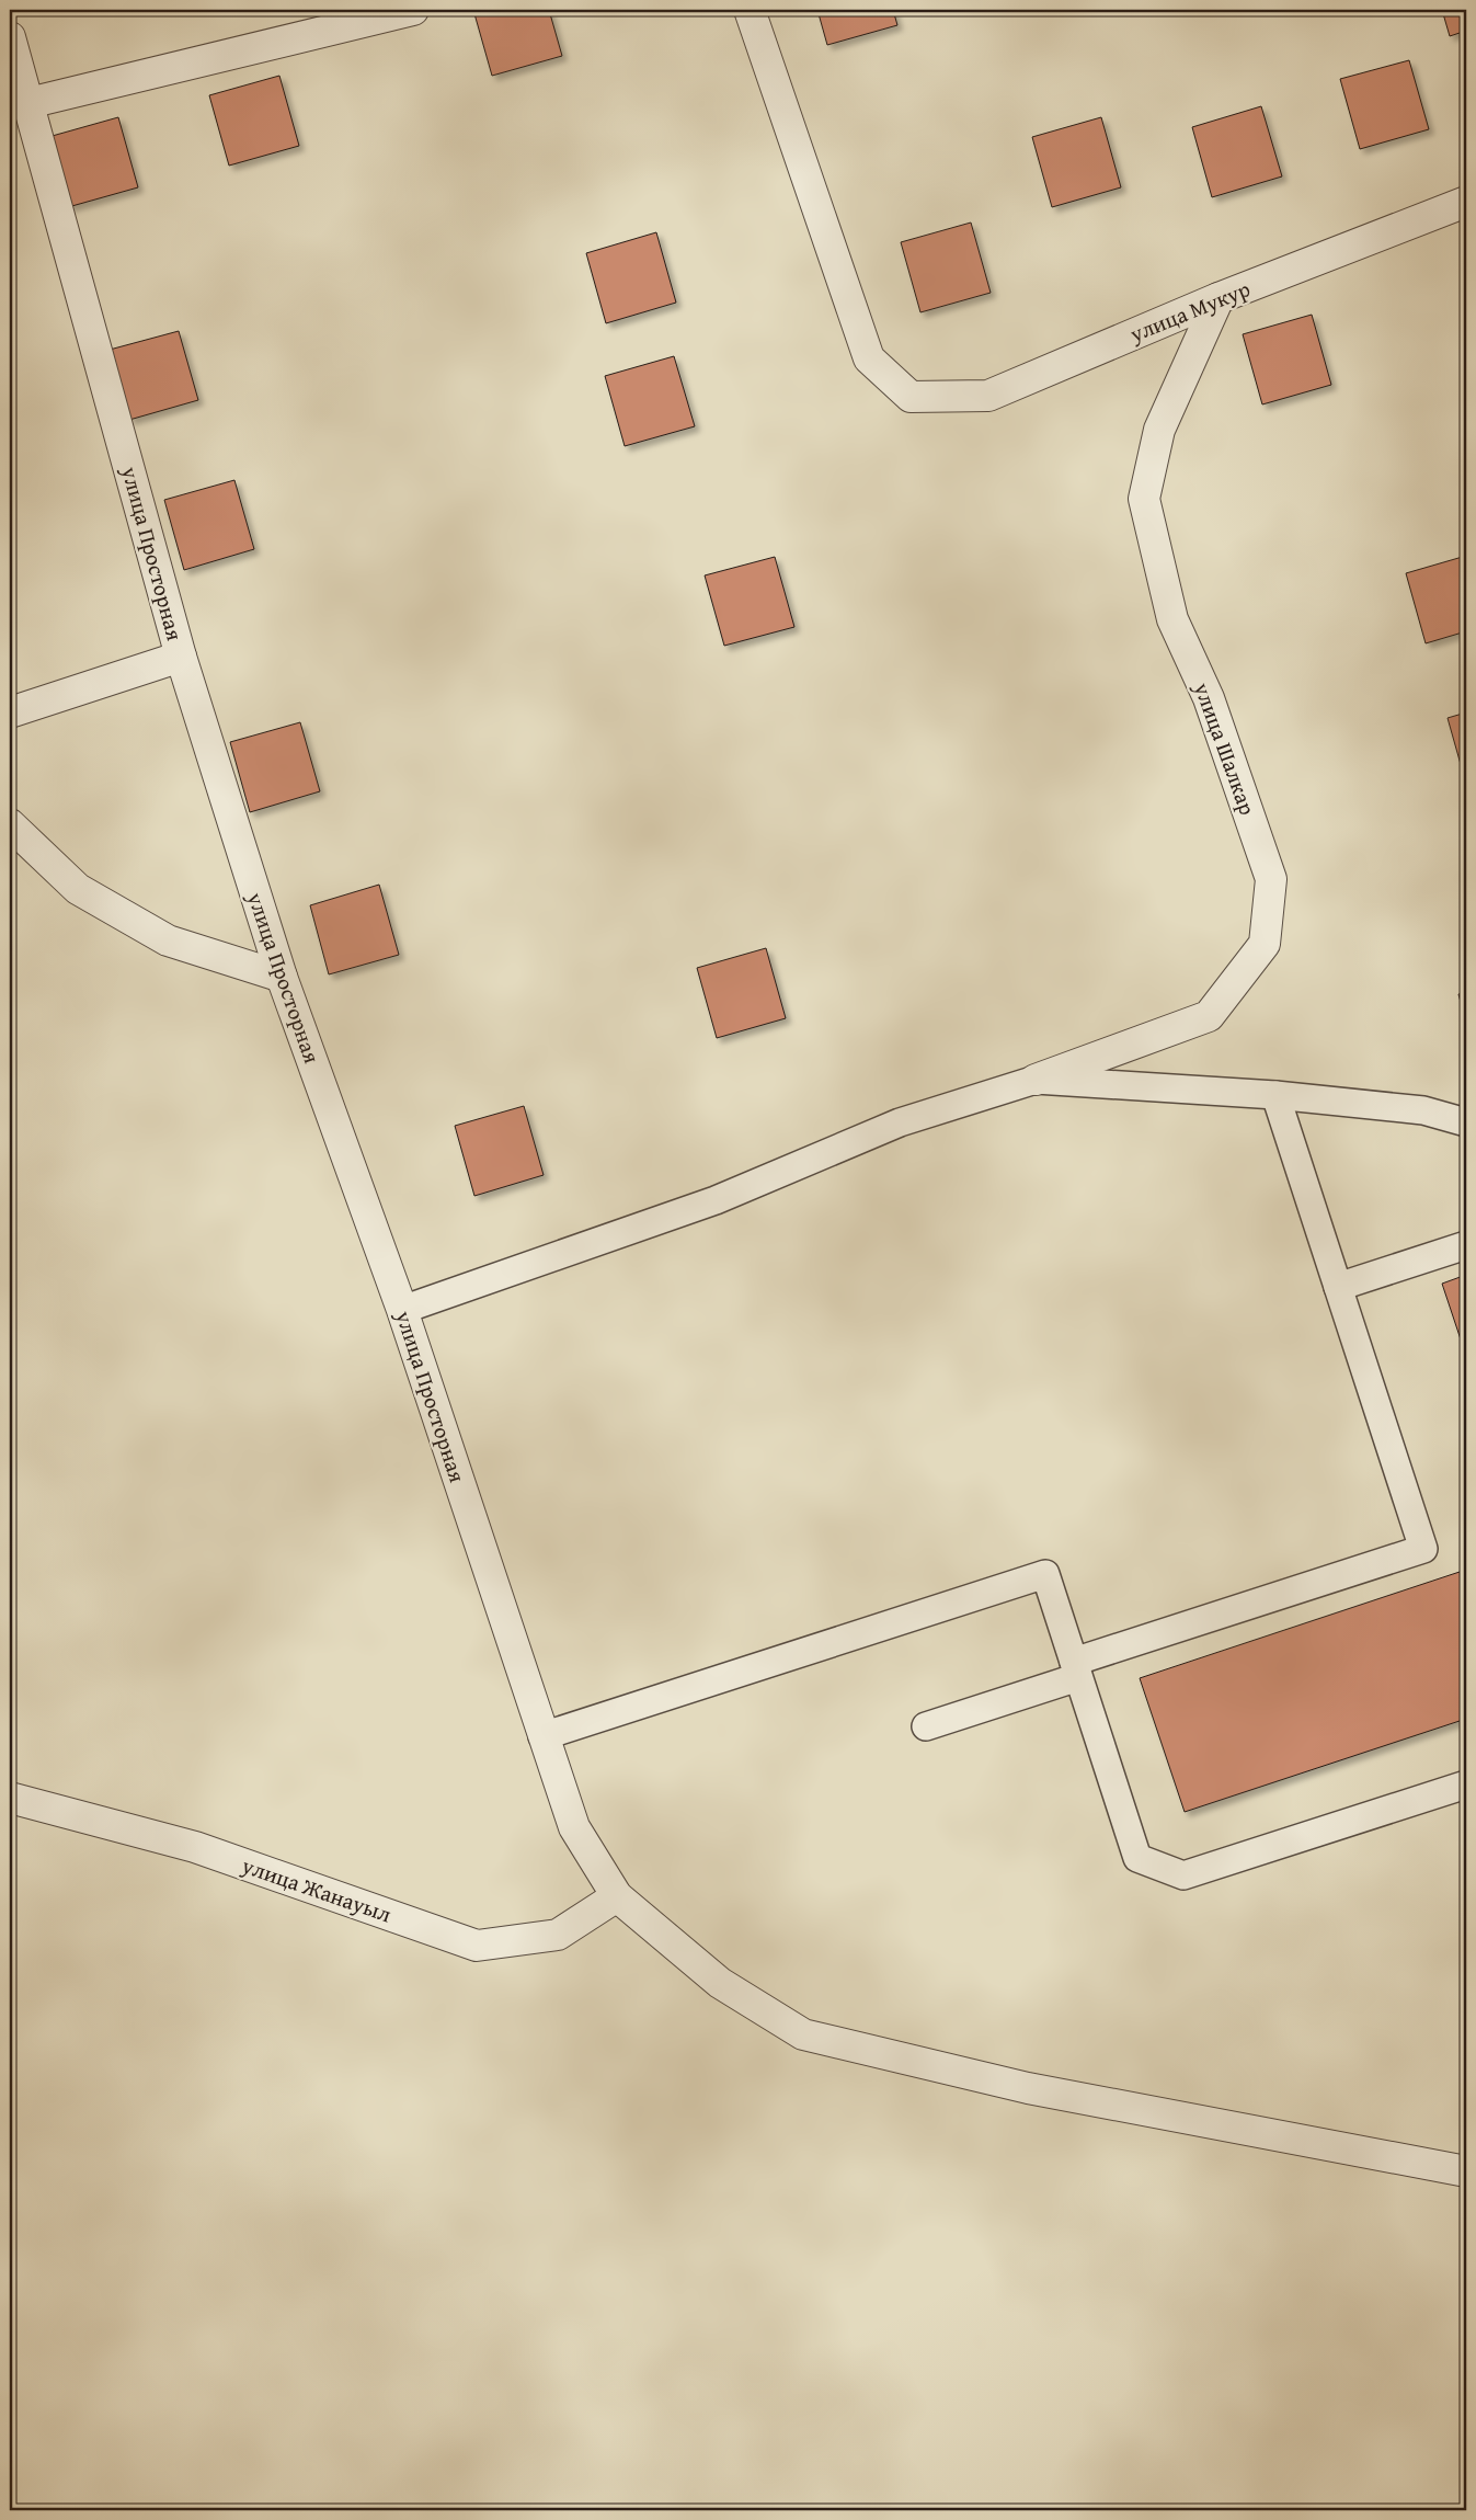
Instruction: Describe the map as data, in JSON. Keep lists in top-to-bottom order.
{
  "streets": {
    "street": [
      "улица Мукур",
      "улица Просторная",
      "улица Шалкар",
      "улица Жанауыл"
    ]
  },
  "crossings": [
    ["улица Мукур", "улица Шалкар"],
    ["улица Просторная", "улица Жанауыл"]
  ]
}
